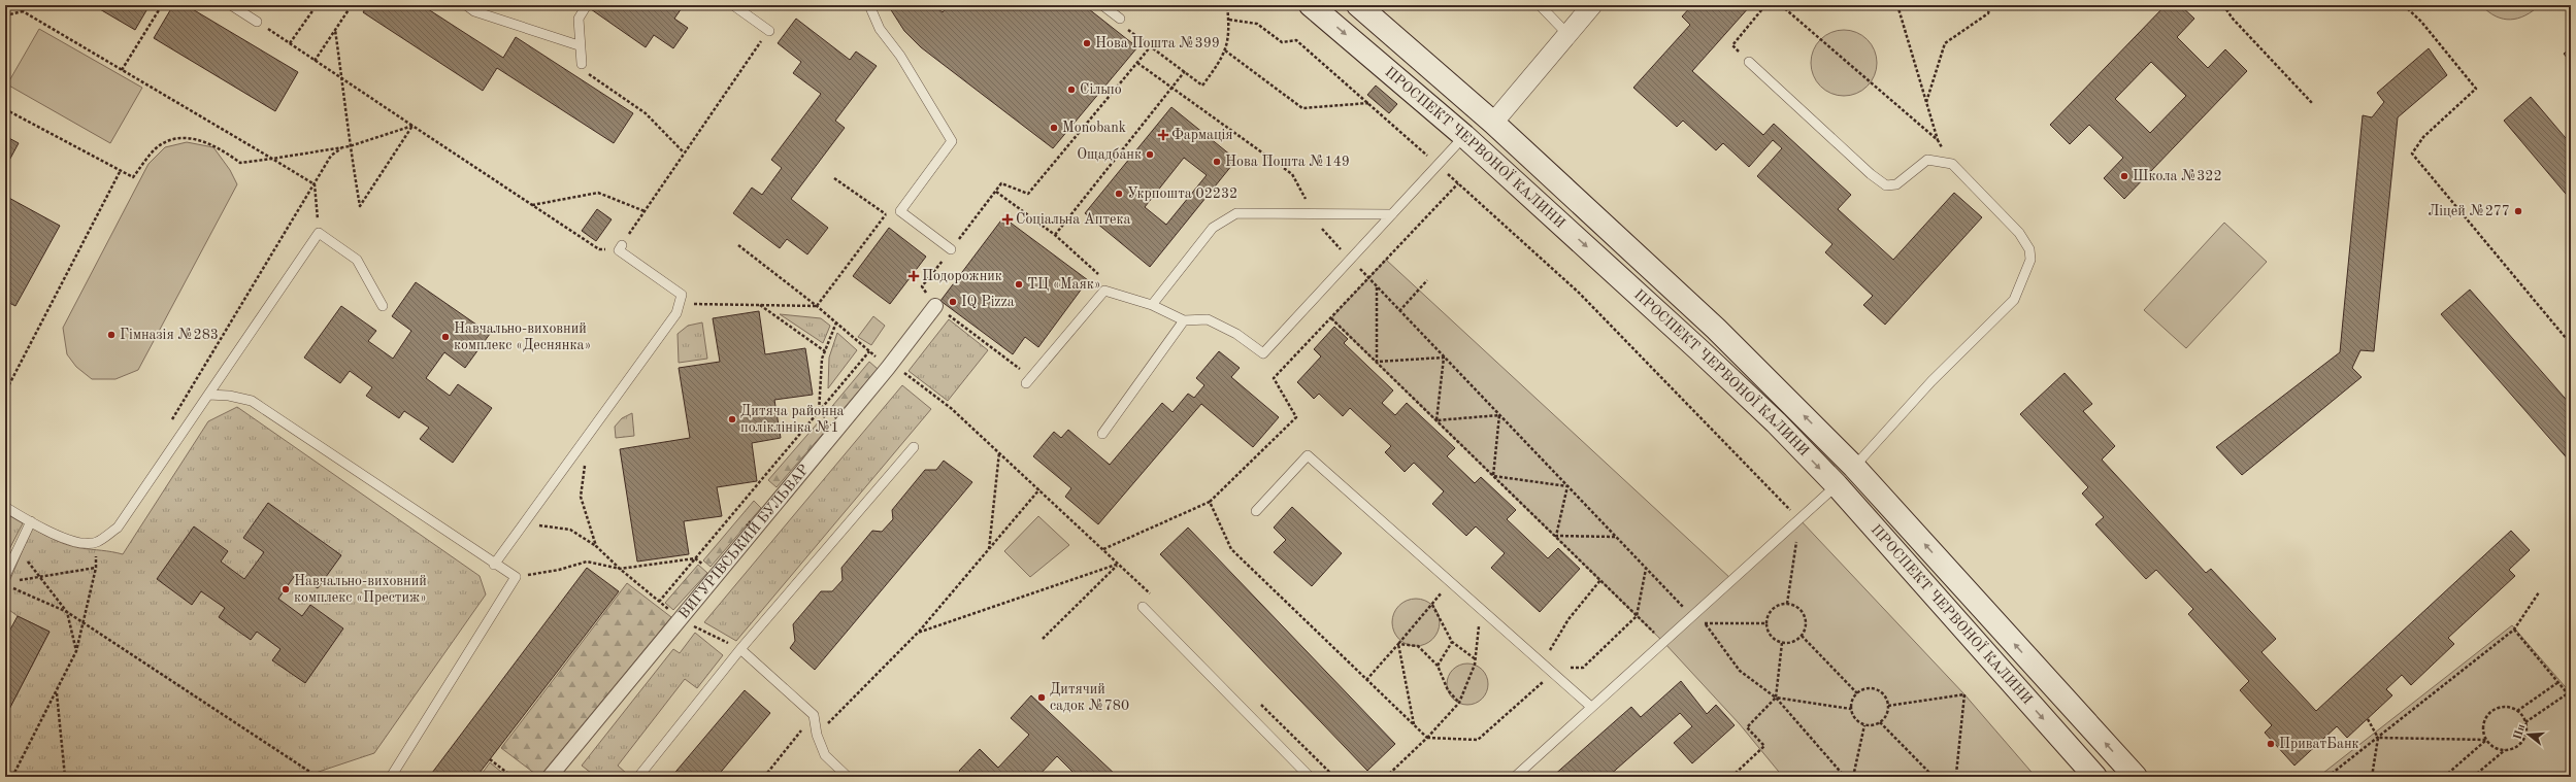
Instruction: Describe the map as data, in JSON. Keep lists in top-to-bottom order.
{
  "streets": {
    "main road": ["ПРОСПЕКТ ЧЕРВОНОЇ КАЛИНИ"],
    "street": ["ВИГУРІВСЬКИЙ БУЛЬВАР"]
  },
  "places": {
    "other": [
      "Нова Пошта №399",
      "Сільпо",
      "Monobank",
      "Ощадбанк",
      "Нова Пошта №149",
      "Школа №322",
      "Укрпошта 02232",
      "Ліцей №277",
      "ТЦ «Маяк»",
      "IQ Pizza",
      "Гімназія №283",
      "Навчально-виховний комплекс «Деснянка»",
      "Дитяча районна поліклініка №1",
      "Навчально-виховний комплекс «Престиж»",
      "Дитячий садок №780",
      "ПриватБанк"
    ],
    "health": ["Фармація", "Соціальна Аптека", "Подорожник"]
  },
  "north": "left"
}
